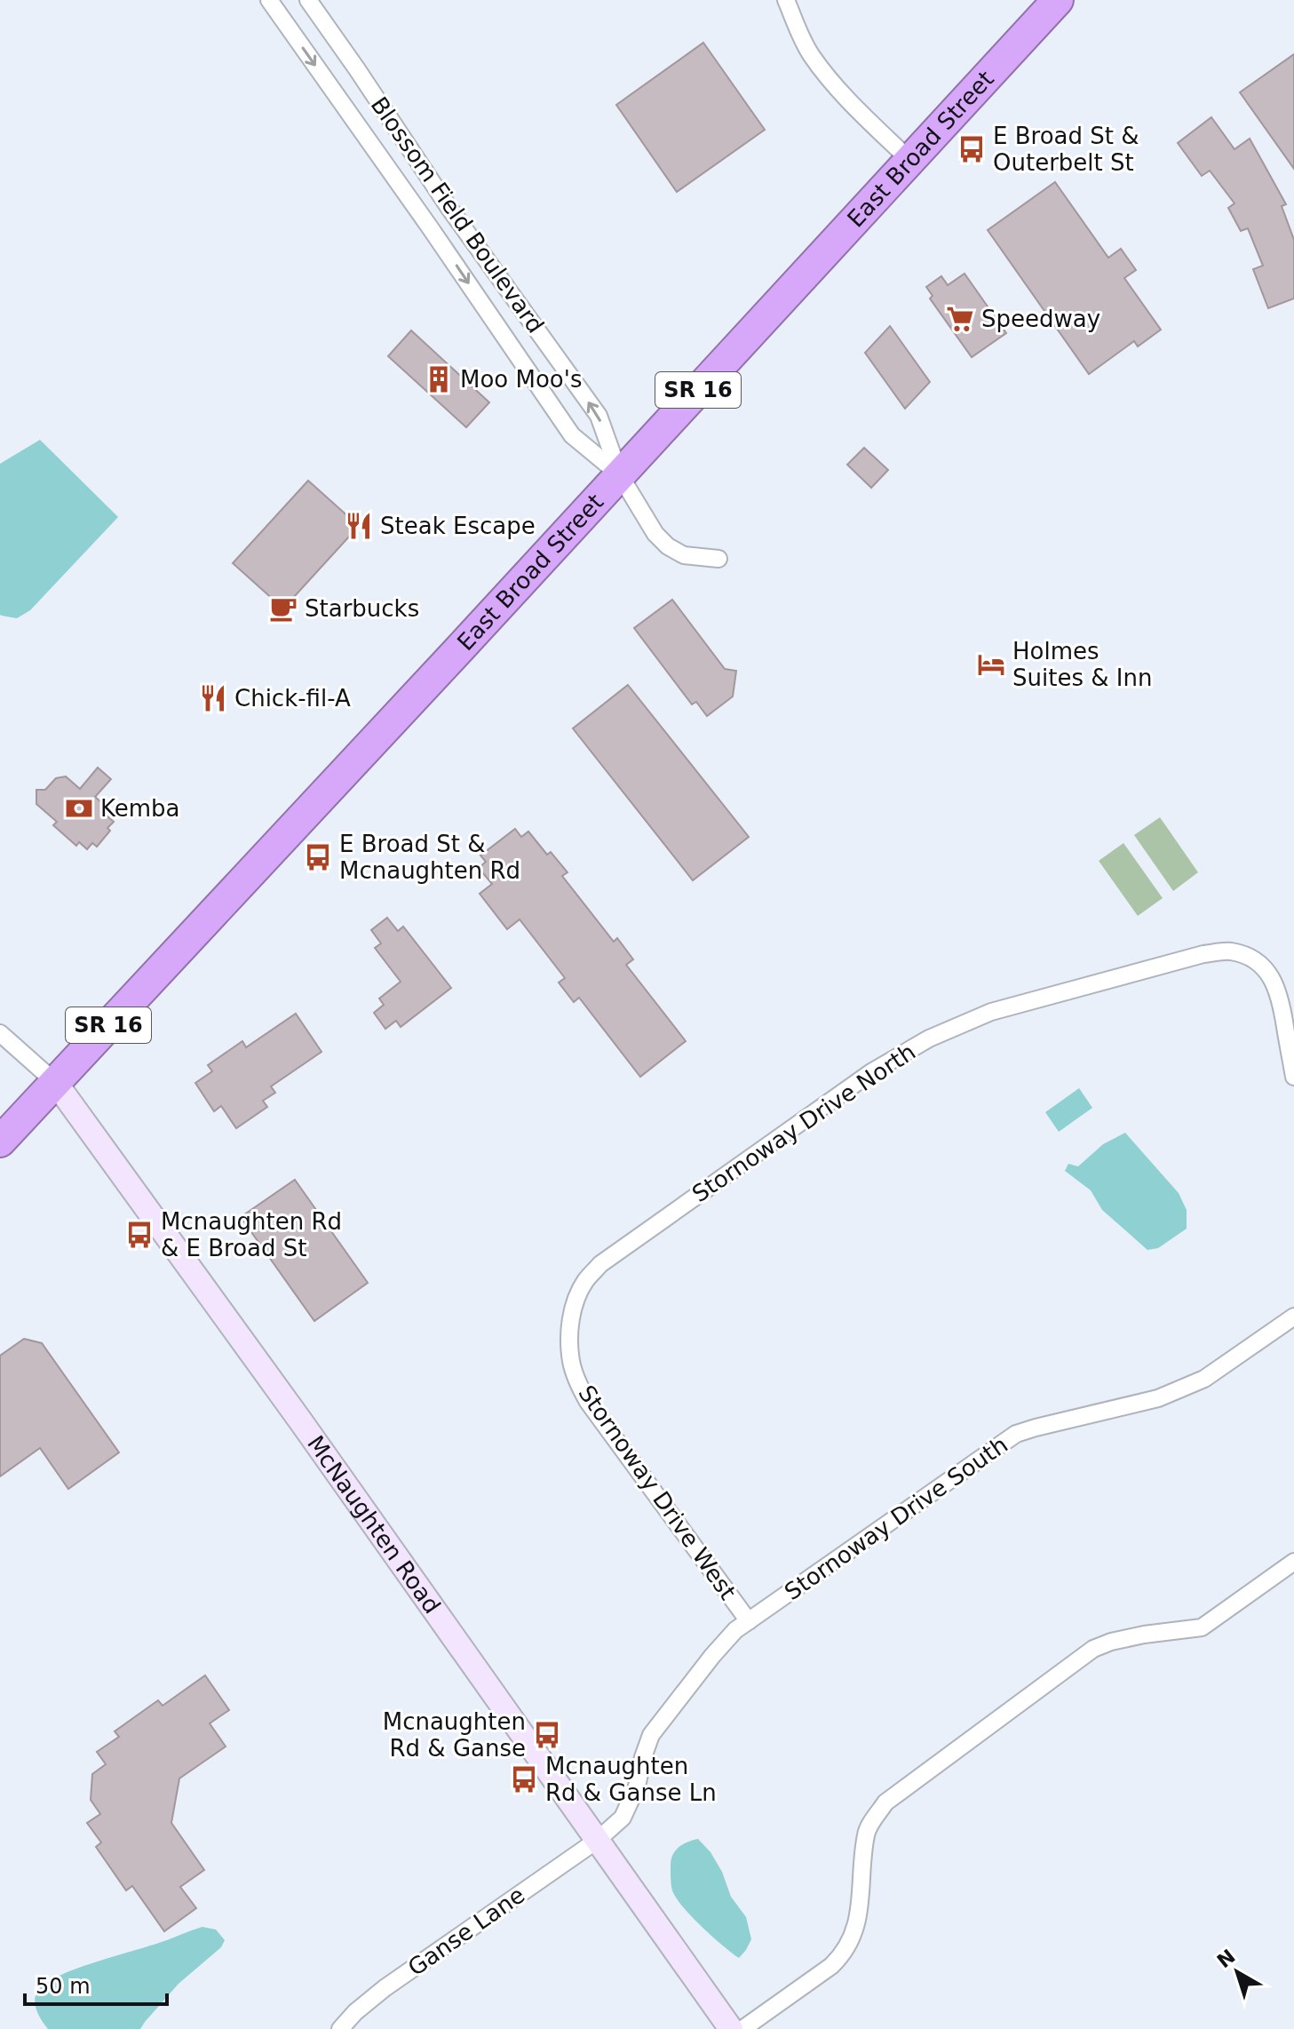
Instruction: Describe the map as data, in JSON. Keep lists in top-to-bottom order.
{
  "streets": {
    "highway": ["East Broad Street", "SR 16"],
    "street": [
      "Blossom Field Boulevard",
      "Stornoway Drive North",
      "Stornoway Drive West",
      "Stornoway Drive South",
      "McNaughten Road",
      "Ganse Lane"
    ]
  },
  "crossings": [
    ["East Broad Street", "Blossom Field Boulevard"],
    ["East Broad Street", "McNaughten Road"],
    ["Stornoway Drive North", "Stornoway Drive West"],
    ["Stornoway Drive West", "Stornoway Drive South"],
    ["Stornoway Drive South", "McNaughten Road"],
    ["Stornoway Drive South", "Ganse Lane"],
    ["McNaughten Road", "Ganse Lane"]
  ],
  "places": {
    "bus stop": [
      "E Broad St & Outerbelt St",
      "E Broad St & Mcnaughten Rd",
      "Mcnaughten Rd & E Broad St",
      "Mcnaughten Rd & Ganse",
      "Mcnaughten Rd & Ganse Ln"
    ],
    "supermarket": ["Speedway"],
    "building": ["Moo Moo's"],
    "restaurant": ["Steak Escape", "Chick-fil-A"],
    "cafe": ["Starbucks"],
    "hotel": ["Holmes Suites & Inn"],
    "bank": ["Kemba"]
  },
  "scale_bar": "50 m",
  "north": "top left"
}
